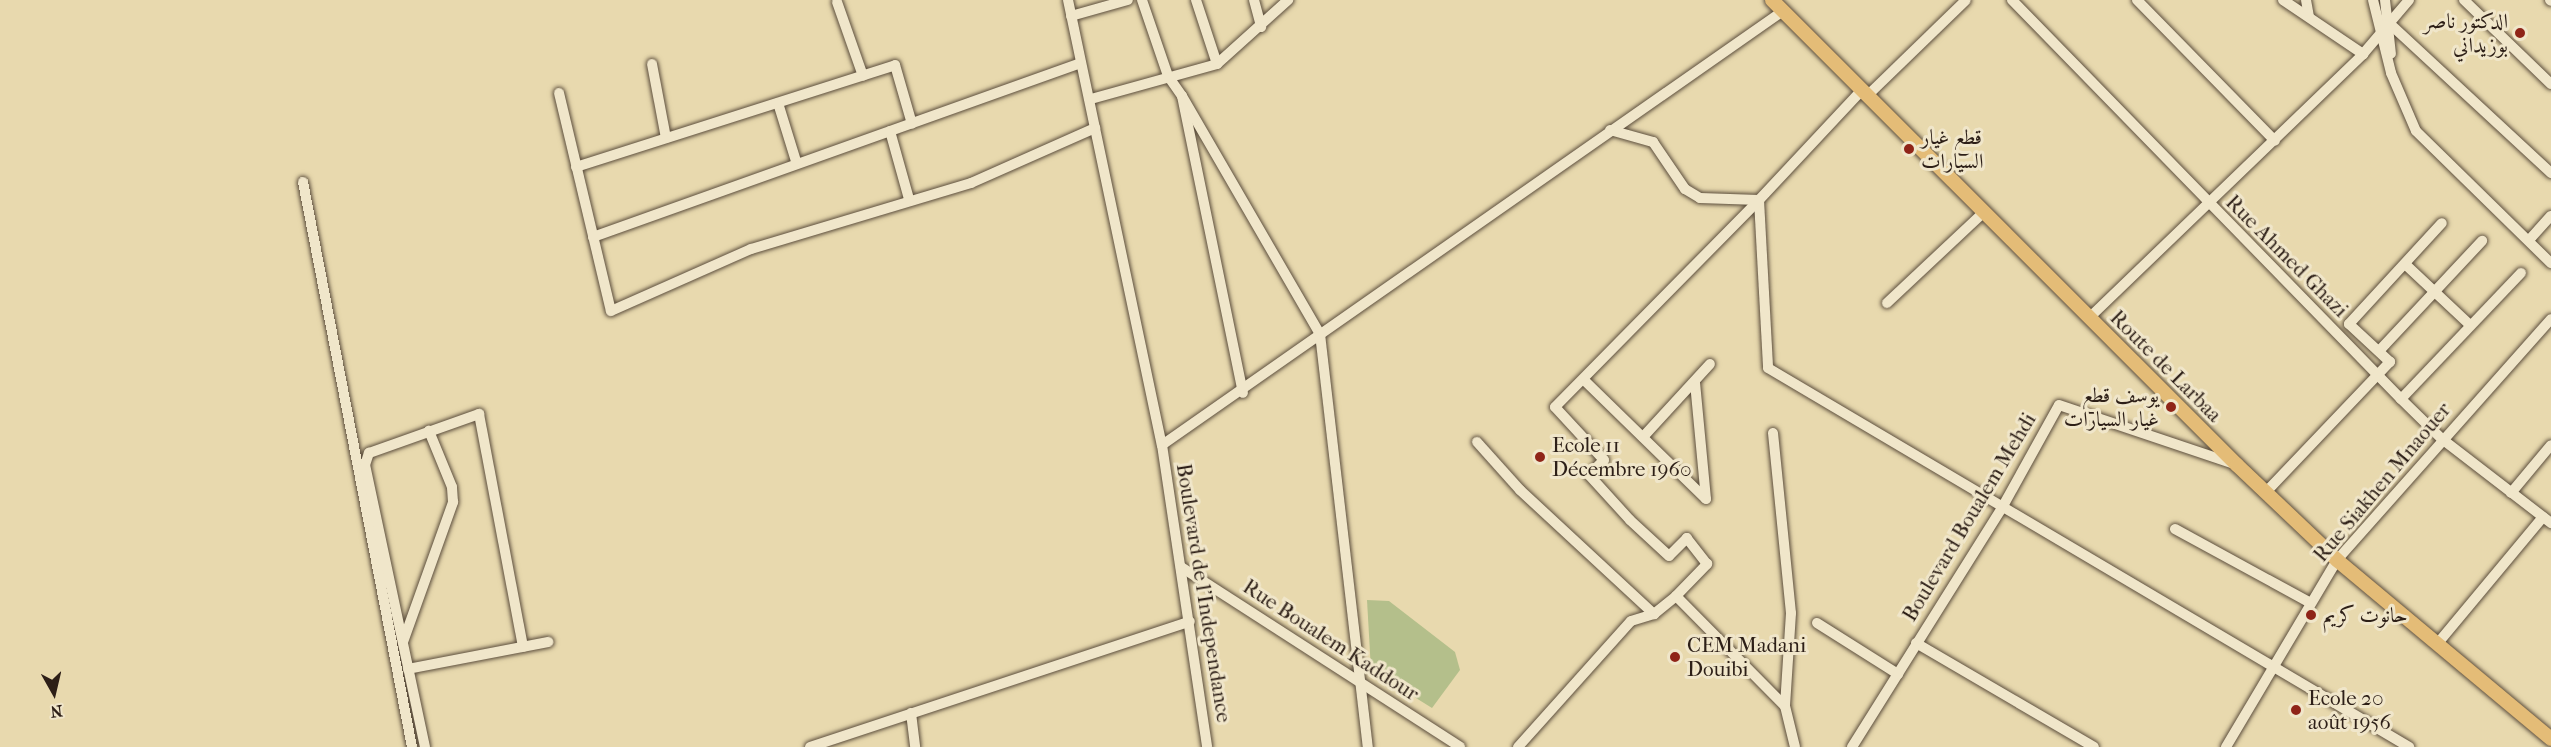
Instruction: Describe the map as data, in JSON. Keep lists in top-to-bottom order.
{
  "streets": {
    "main road": ["Route de Larbaa"],
    "street": [
      "Rue Ahmed Ghazi",
      "Rue Siakhen Mnaouer",
      "Boulevard Boualem Mehdi",
      "Boulevard de l'Independance",
      "Rue Boualem Kaddour"
    ]
  },
  "crossings": [
    ["Rue Ahmed Ghazi", "Rue Siakhen Mnaouer"],
    ["Route de Larbaa", "Rue Siakhen Mnaouer"],
    ["Route de Larbaa", "Boulevard Boualem Mehdi"],
    ["Boulevard de l'Independance", "Rue Boualem Kaddour"]
  ],
  "places": [
    "الدكتور ناصر بوزيداني",
    "قطع غيار السيارات",
    "يوسف قطع غيار السيارات",
    "Ecole 11 Décembre 1960",
    "حانوت كريم",
    "CEM Madani Douibi",
    "Ecole 20 août 1956"
  ],
  "north": "bottom"
}
